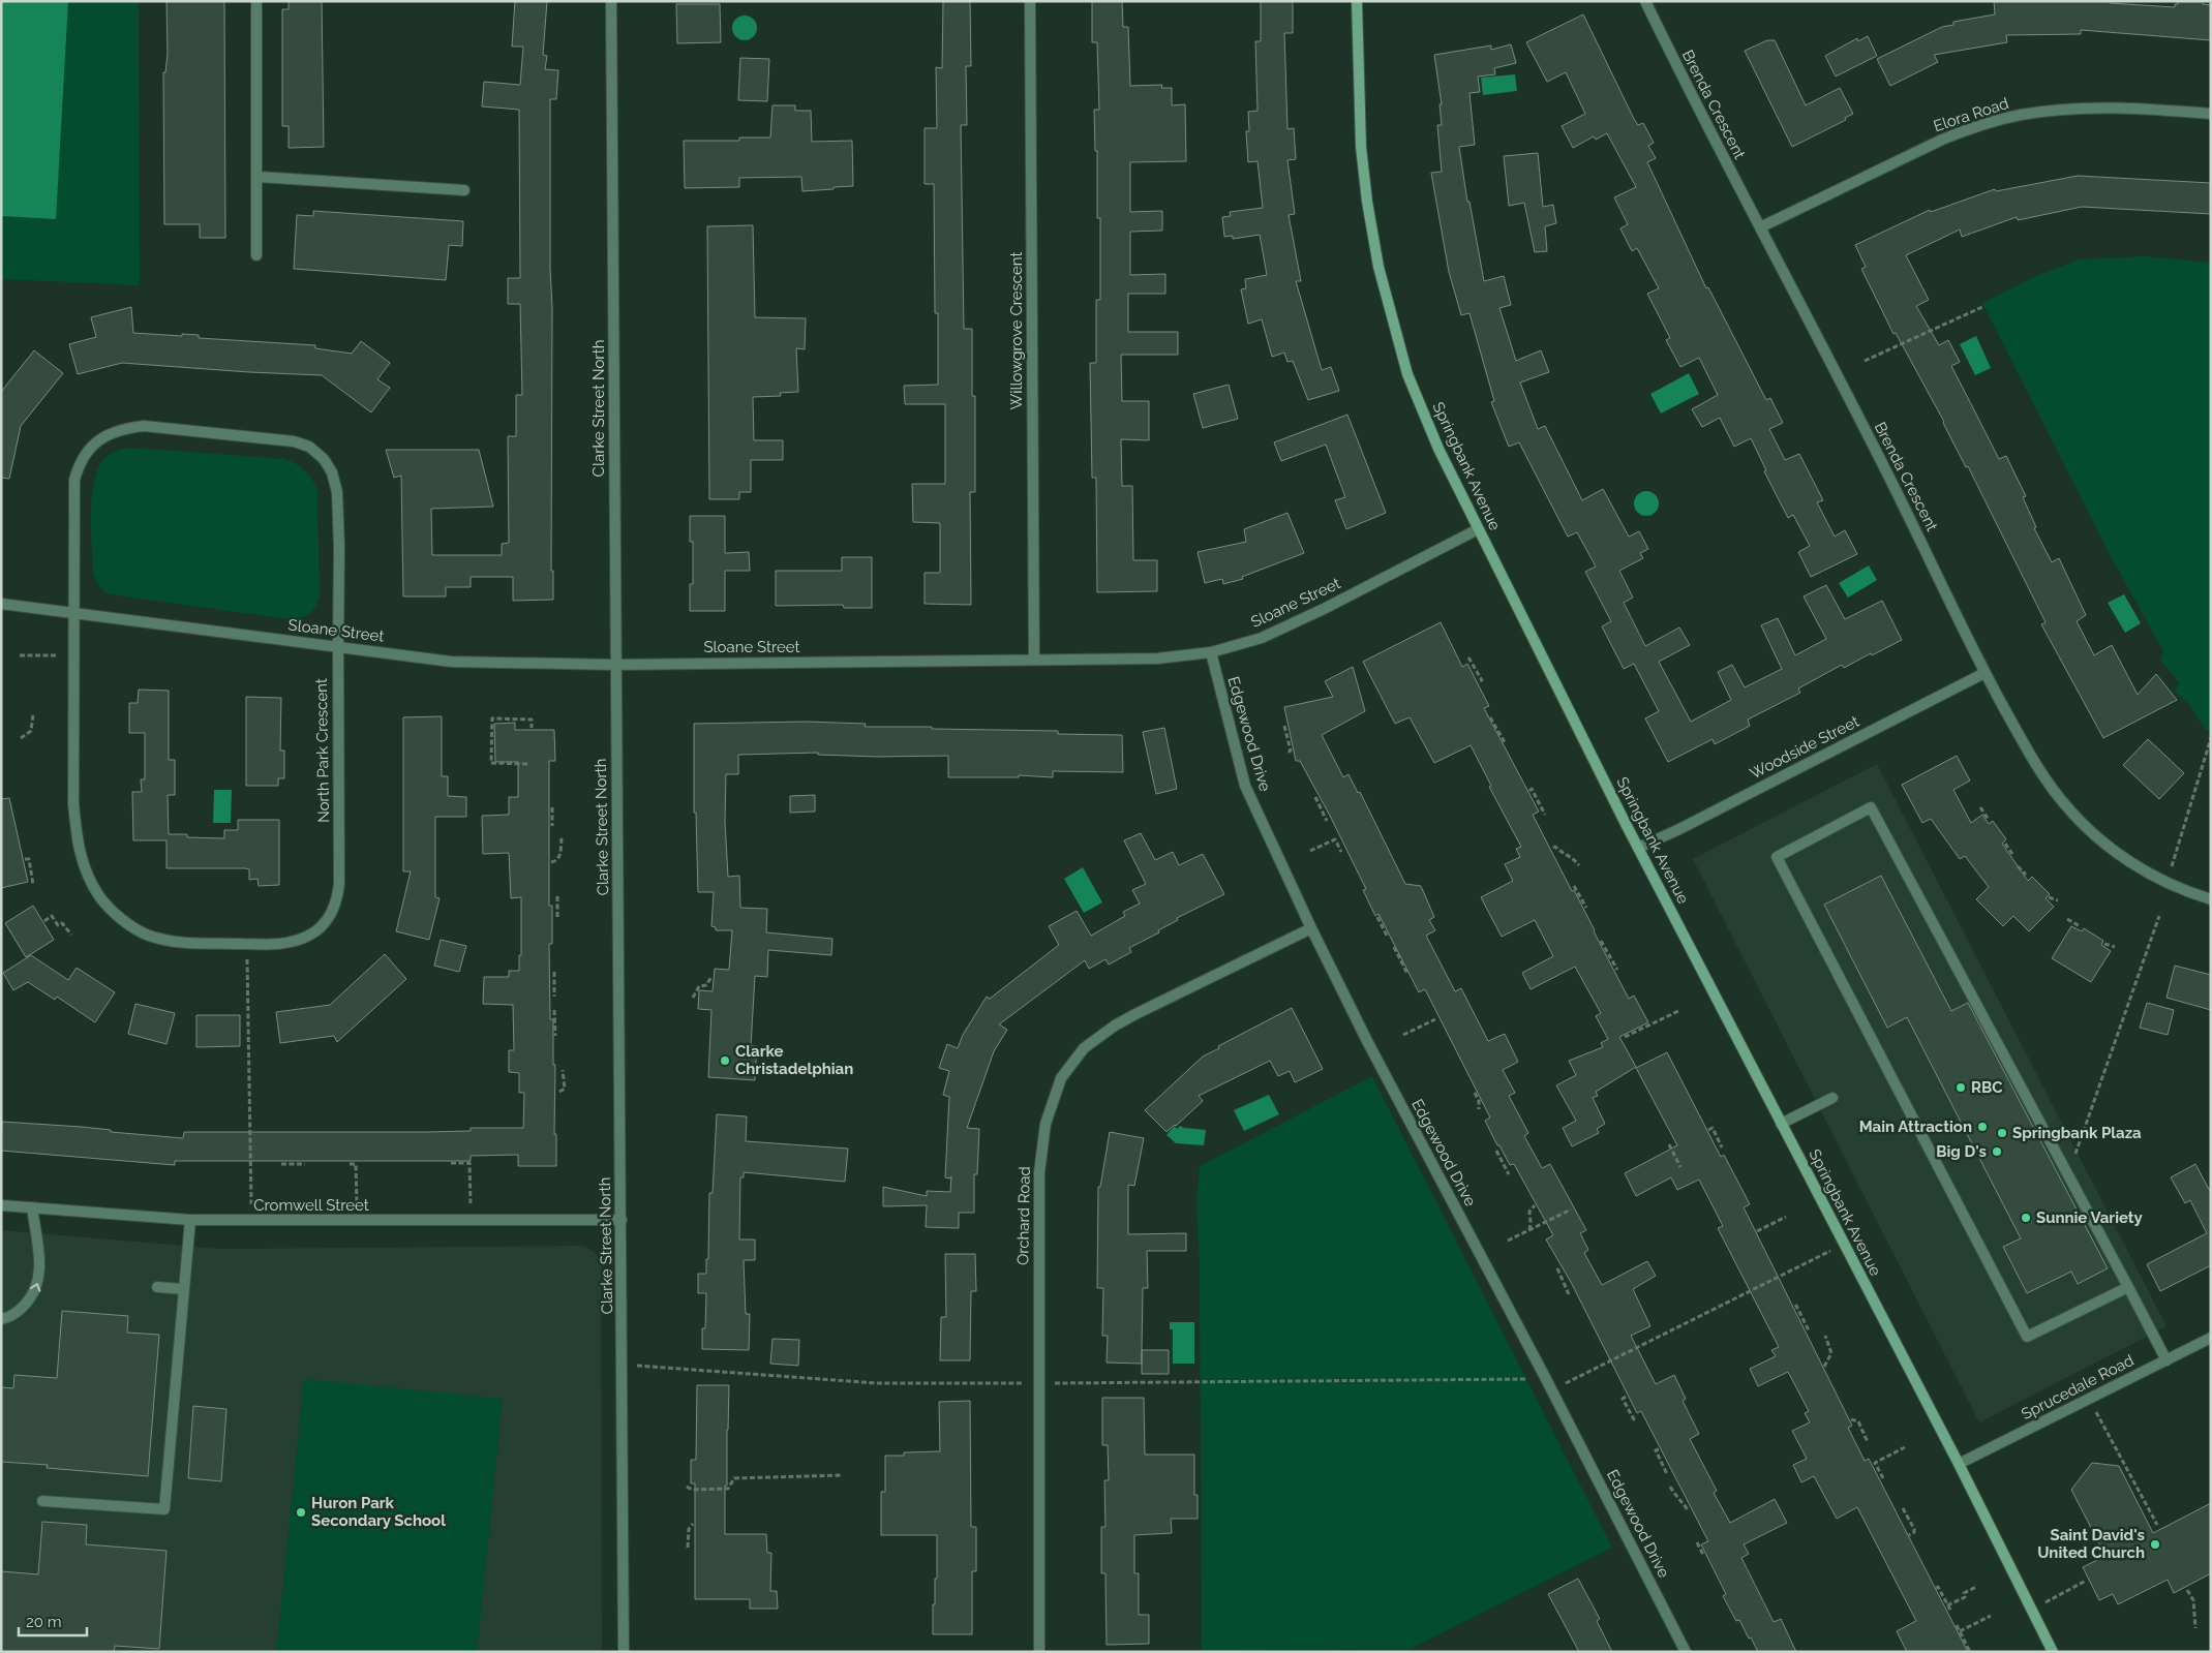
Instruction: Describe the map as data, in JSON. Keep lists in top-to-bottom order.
{
  "streets": {
    "main road": ["Springbank Avenue"],
    "street": [
      "Brenda Crescent",
      "Elora Road",
      "Willowgrove Crescent",
      "Clarke Street North",
      "Sloane Street",
      "Edgewood Drive",
      "Woodside Street",
      "North Park Crescent",
      "Cromwell Street",
      "Orchard Road",
      "Sprucedale Road"
    ]
  },
  "crossings": [
    ["Brenda Crescent", "Elora Road"],
    ["Brenda Crescent", "Woodside Street"],
    ["Willowgrove Crescent", "Sloane Street"],
    ["Clarke Street North", "Sloane Street"],
    ["Clarke Street North", "Cromwell Street"],
    ["Springbank Avenue", "Sloane Street"],
    ["Springbank Avenue", "Woodside Street"],
    ["Springbank Avenue", "Sprucedale Road"],
    ["Sloane Street", "Edgewood Drive"],
    ["Sloane Street", "North Park Crescent"],
    ["Edgewood Drive", "Orchard Road"]
  ],
  "places": [
    "Clarke Christadelphian",
    "RBC",
    "Main Attraction",
    "Springbank Plaza",
    "Big D's",
    "Sunnie Variety",
    "Huron Park Secondary School",
    "Saint David's United Church"
  ],
  "scale_bar": "20 m"
}
